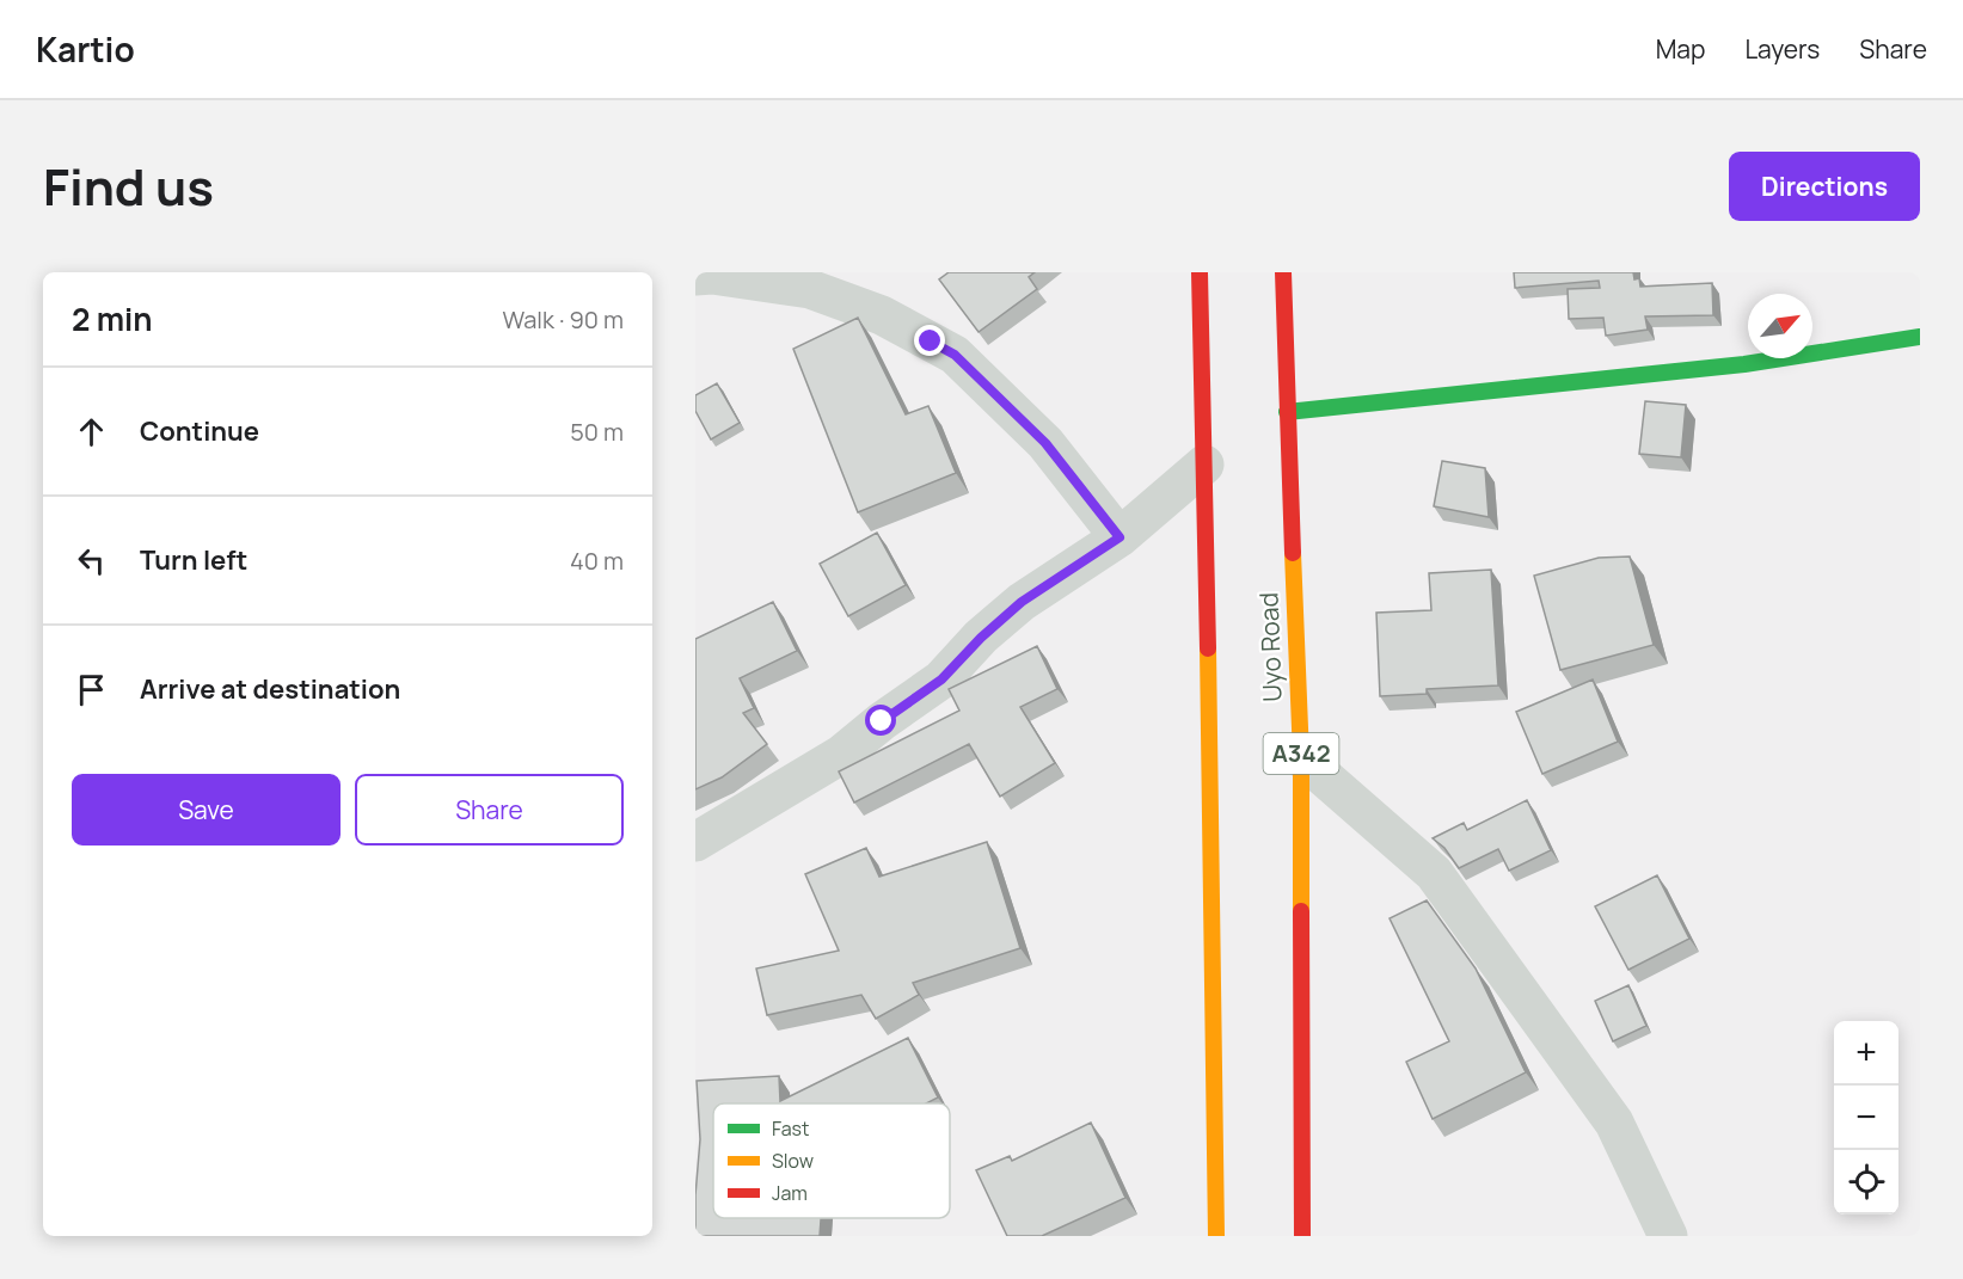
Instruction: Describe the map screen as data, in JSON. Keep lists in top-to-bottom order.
{
  "streets": {
    "main road": ["Uyo Road", "A342"]
  },
  "legend": ["Fast", "Slow", "Jam"],
  "north": "top right",
  "page": {
    "header": "Kartio",
    "nav": ["Map", "Layers", "Share"],
    "title": "Find us",
    "buttons": [
      "Directions",
      ["Save", "Share"]
    ],
    "heading": ["2 min", "Walk · 90 m"],
    "list": [
      ["Continue", "50 m"],
      ["Turn left", "40 m"],
      "Arrive at destination"
    ],
    "map_buttons": ["+", "−"]
  }
}
